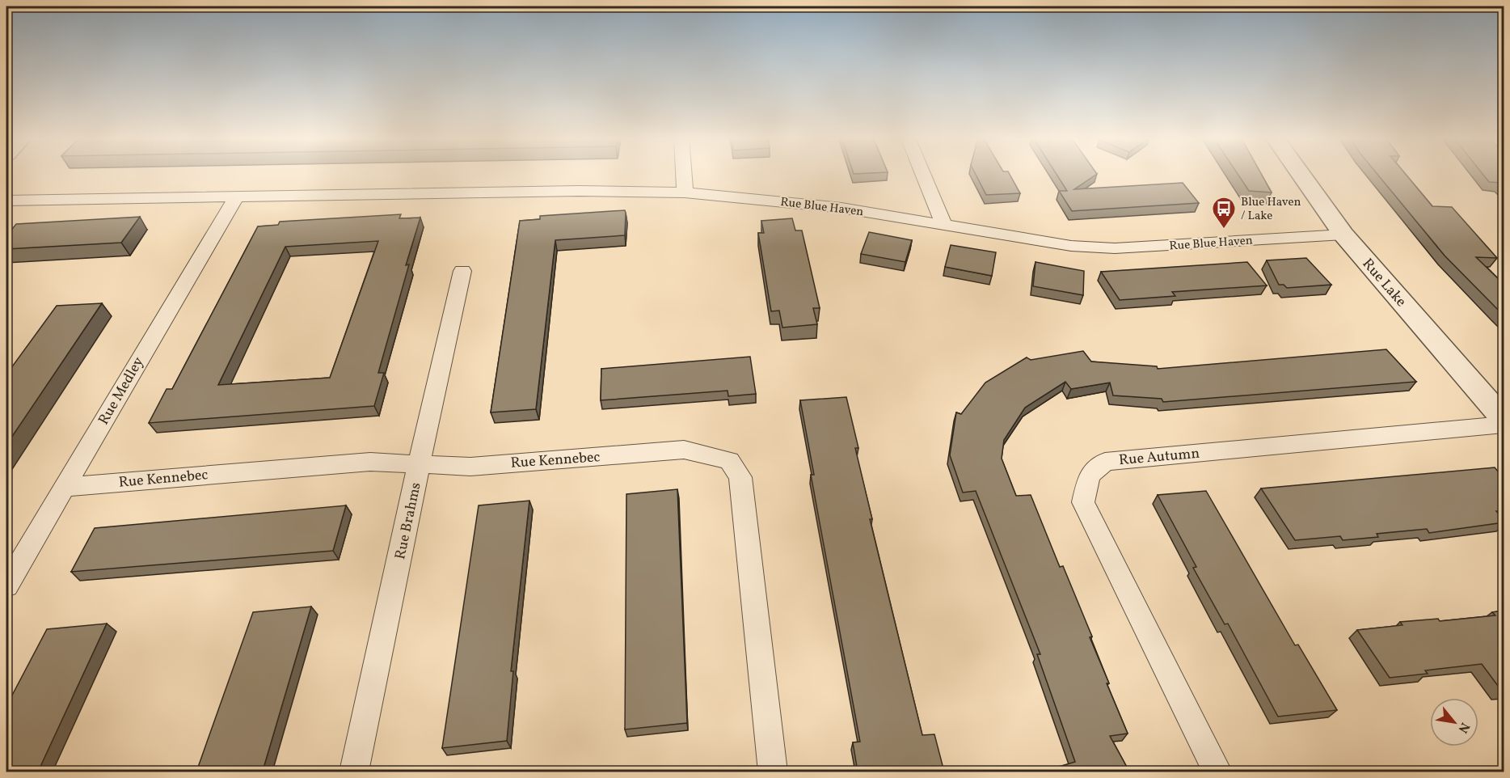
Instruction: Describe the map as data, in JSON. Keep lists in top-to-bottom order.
{
  "streets": {
    "street": [
      "Rue Blue Haven",
      "Rue Lake",
      "Rue Medley",
      "Rue Autumn",
      "Rue Kennebec",
      "Rue Brahms"
    ]
  },
  "crossings": [
    ["Rue Blue Haven", "Rue Lake"],
    ["Rue Blue Haven", "Rue Medley"],
    ["Rue Medley", "Rue Kennebec"],
    ["Rue Kennebec", "Rue Brahms"]
  ],
  "places": {
    "bus stop": ["Blue Haven / Lake"]
  },
  "north": "bottom right"
}
